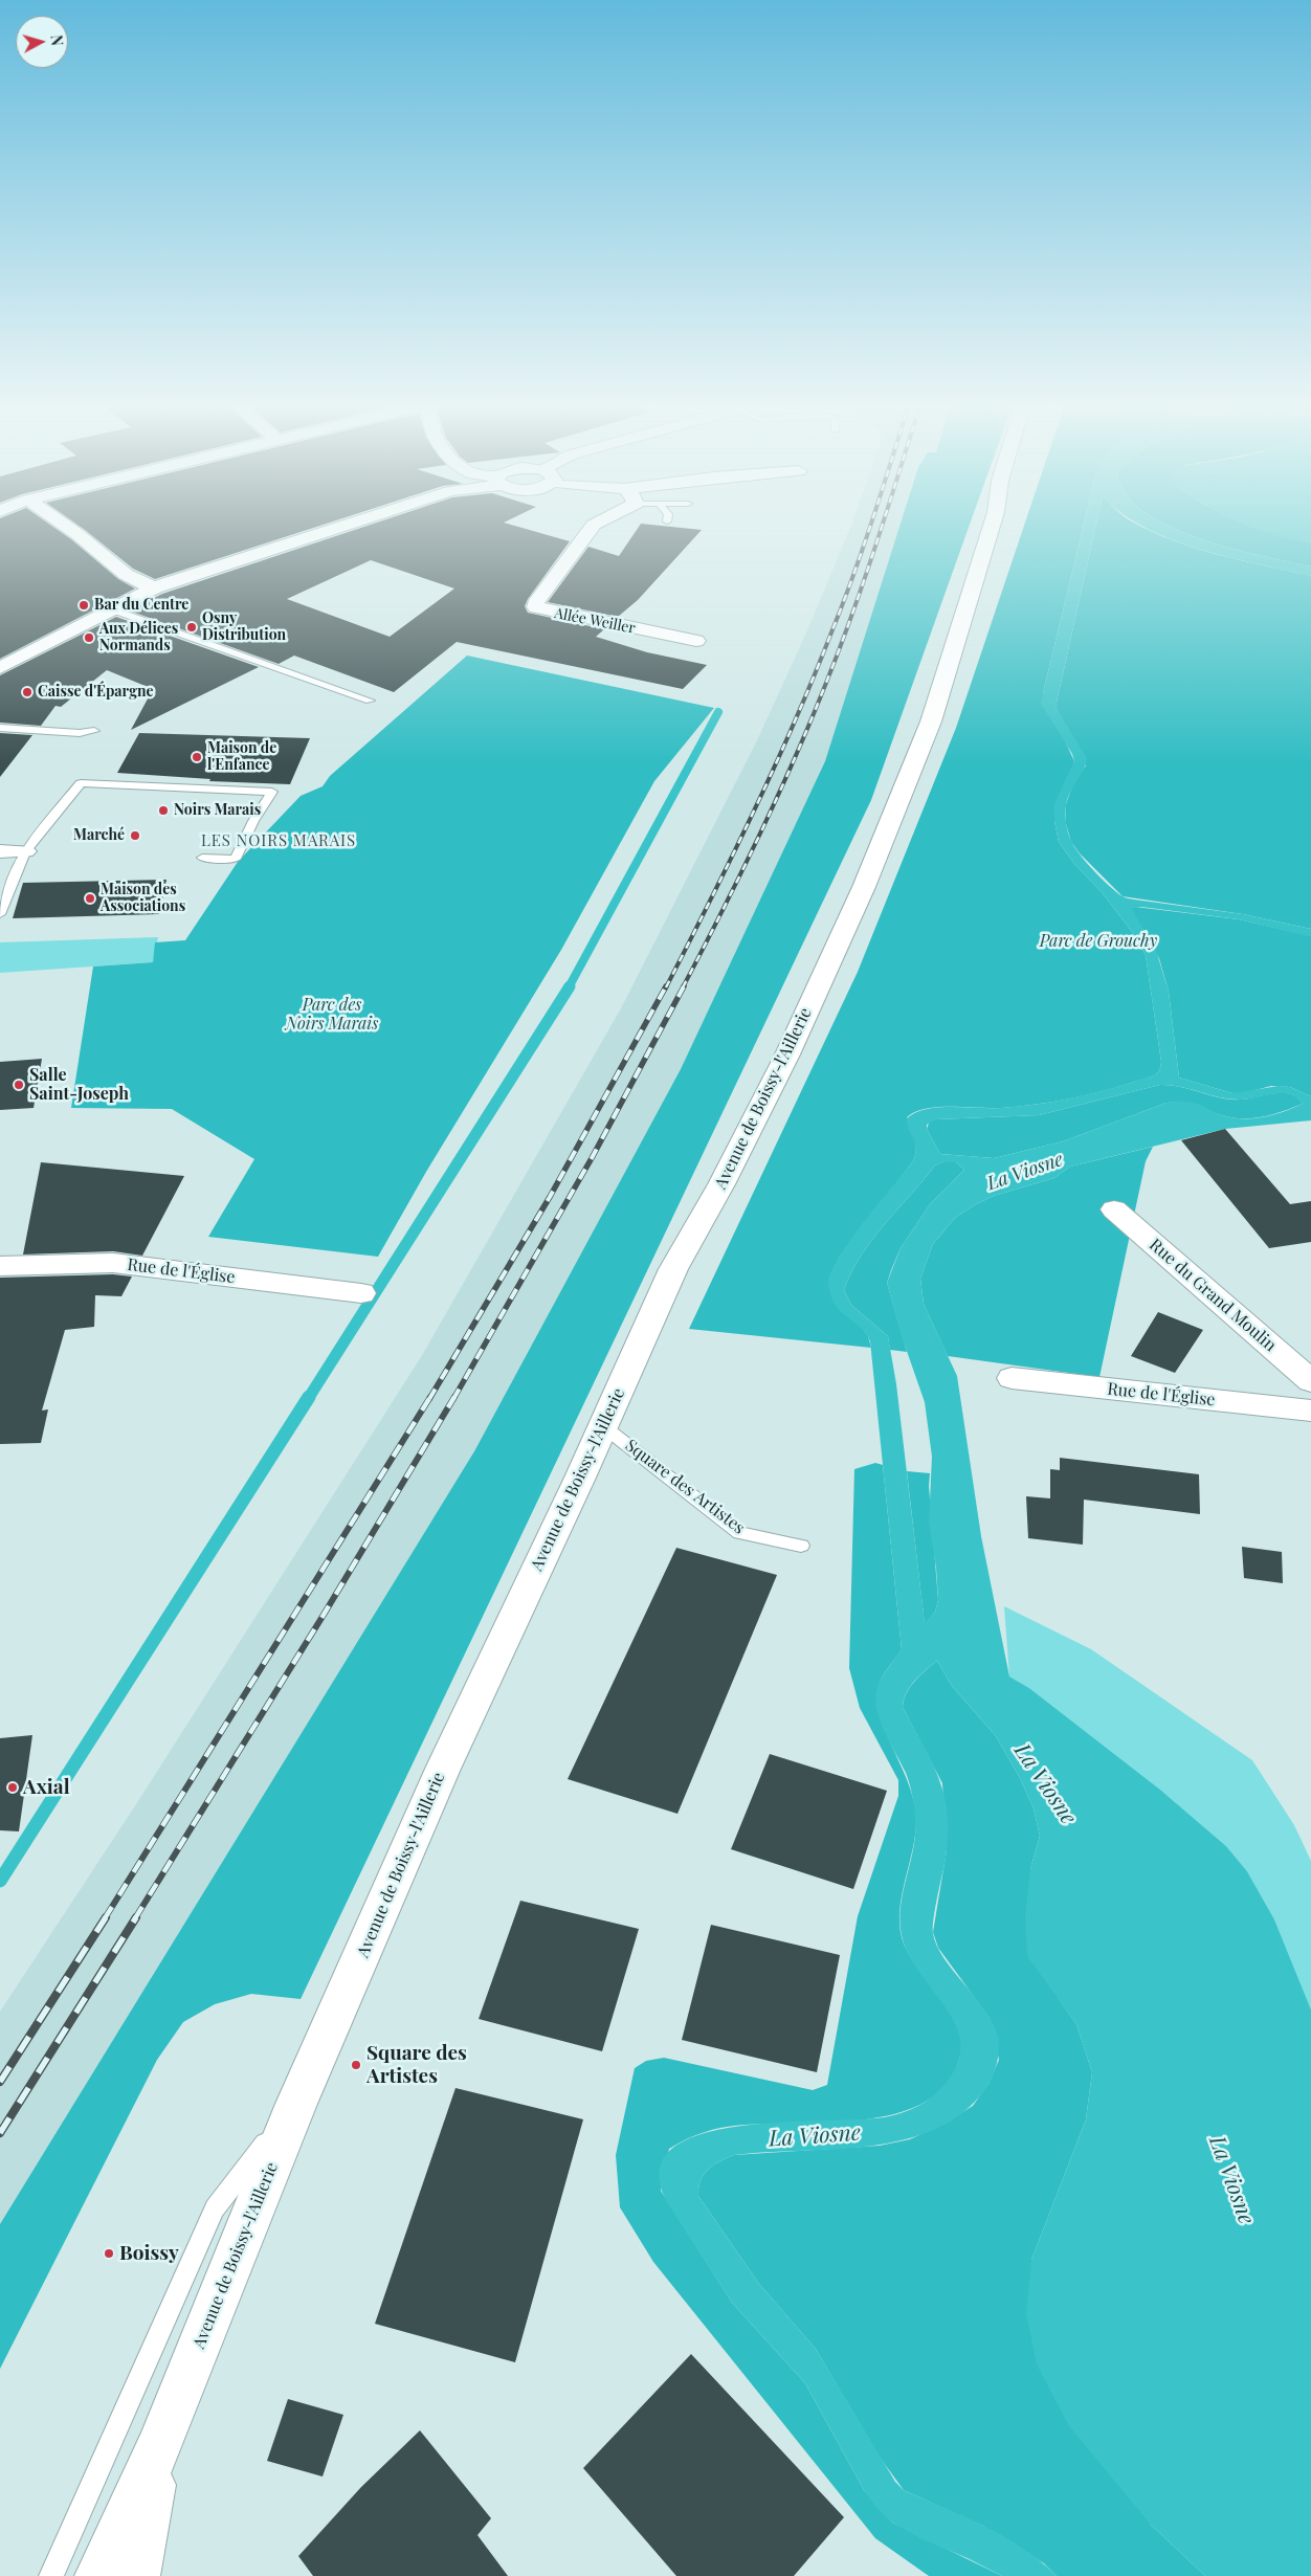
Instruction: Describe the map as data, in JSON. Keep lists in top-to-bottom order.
{
  "streets": {
    "street": [
      "Allée Weiller",
      "Avenue de Boissy-l'Aillerie",
      "Rue de l'Église",
      "Rue du Grand Moulin"
    ],
    "lane": ["Square des Artistes"]
  },
  "crossings": [
    ["Avenue de Boissy-l'Aillerie", "Square des Artistes"]
  ],
  "districts": ["LES NOIRS MARAIS"],
  "water": ["La Viosne"],
  "parks": ["Parc de Grouchy", "Parc des Noirs Marais"],
  "places": [
    "Bar du Centre",
    "Osny Distribution",
    "Aux Délices Normands",
    "Caisse d'Épargne",
    "Maison de l'Enfance",
    "Noirs Marais",
    "Marché",
    "Maison des Associations",
    "Salle Saint-Joseph",
    "Axial",
    "Square des Artistes",
    "Boissy"
  ],
  "north": "right"
}
